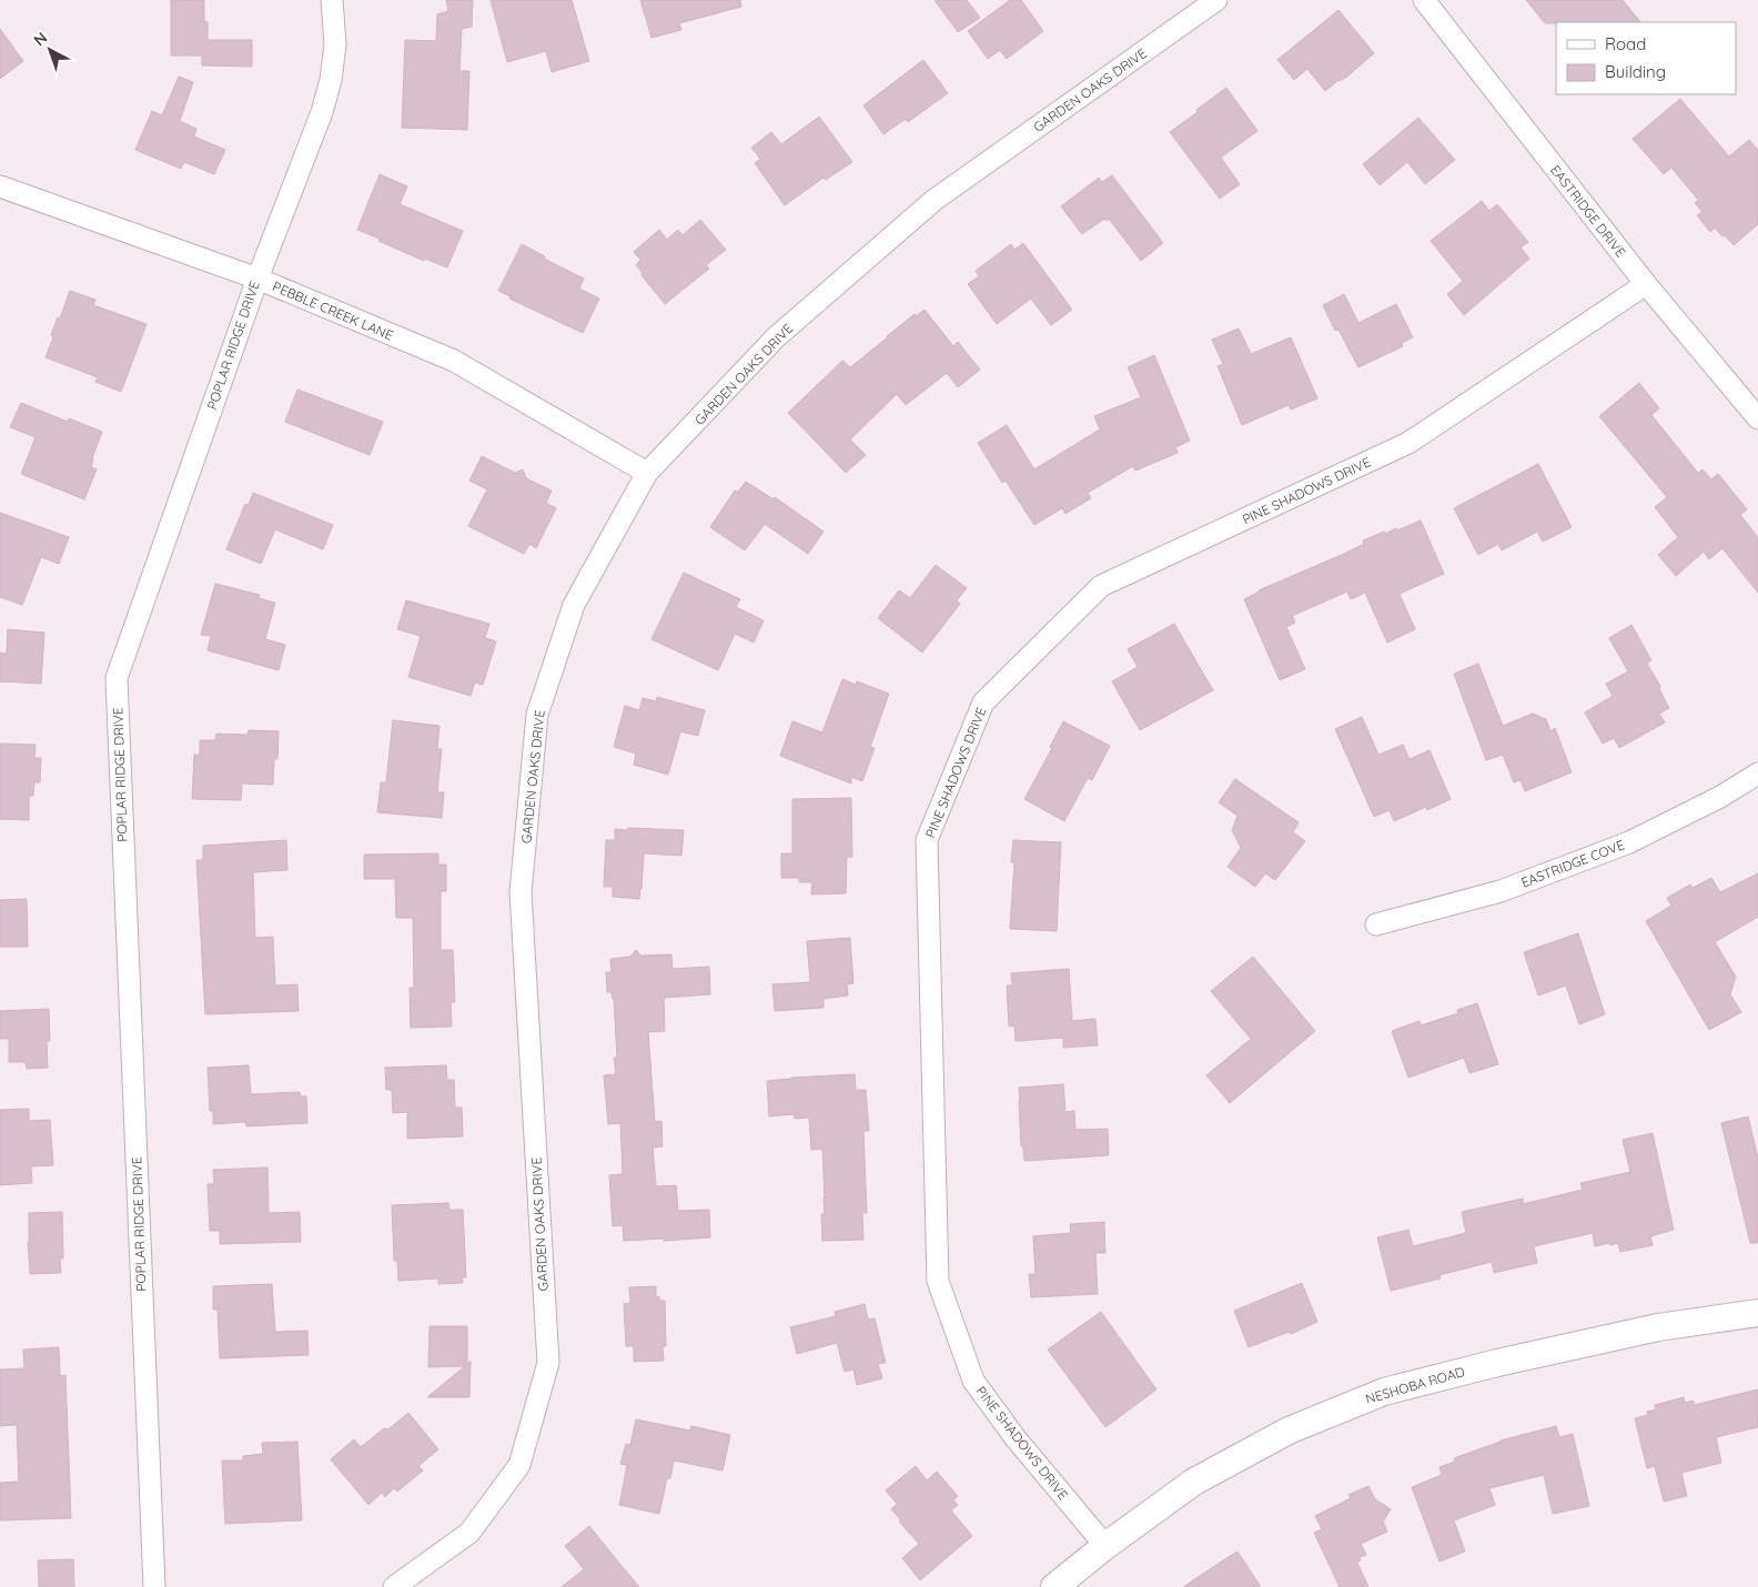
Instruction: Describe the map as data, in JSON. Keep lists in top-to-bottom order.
{
  "streets": {
    "street": [
      "GARDEN OAKS DRIVE",
      "EASTRIDGE DRIVE",
      "PEBBLE CREEK LANE",
      "POPLAR RIDGE DRIVE",
      "PINE SHADOWS DRIVE",
      "EASTRIDGE COVE",
      "NESHOBA ROAD"
    ]
  },
  "crossings": [
    ["GARDEN OAKS DRIVE", "PEBBLE CREEK LANE"],
    ["EASTRIDGE DRIVE", "PINE SHADOWS DRIVE"],
    ["PEBBLE CREEK LANE", "POPLAR RIDGE DRIVE"],
    ["PINE SHADOWS DRIVE", "NESHOBA ROAD"]
  ],
  "legend": ["Road", "Building"],
  "north": "top left"
}
